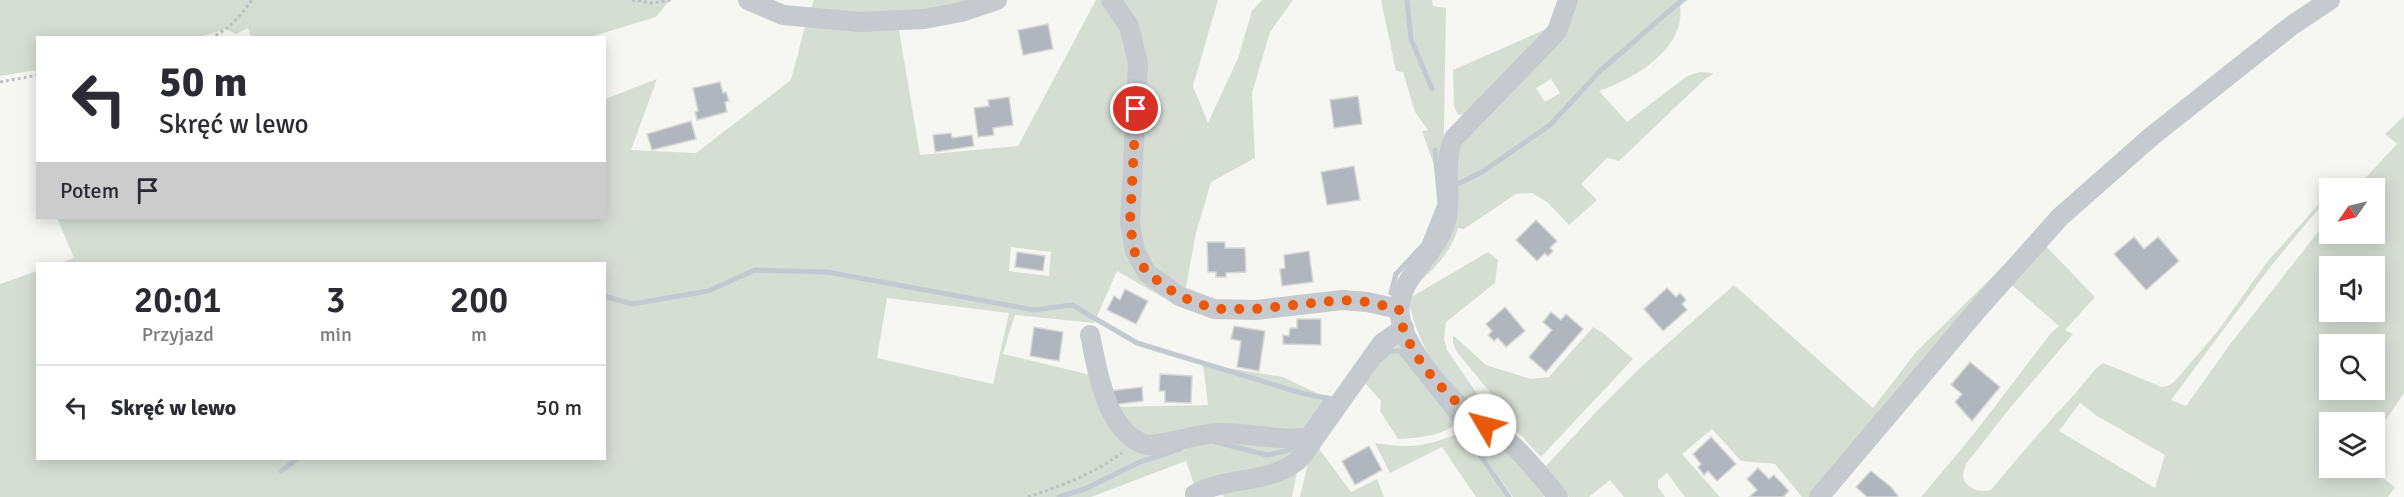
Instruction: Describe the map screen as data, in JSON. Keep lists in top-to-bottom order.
{
  "north": "bottom left",
  "page": {
    "turn": ["50 m", "Skręć w lewo"],
    "then": "Potem",
    "eta": [
      "20:01",
      "Przyjazd",
      "3",
      "min",
      "200",
      "m"
    ],
    "list": [
      {
        "name": "Skręć w lewo",
        "value": "50 m"
      }
    ]
  }
}
